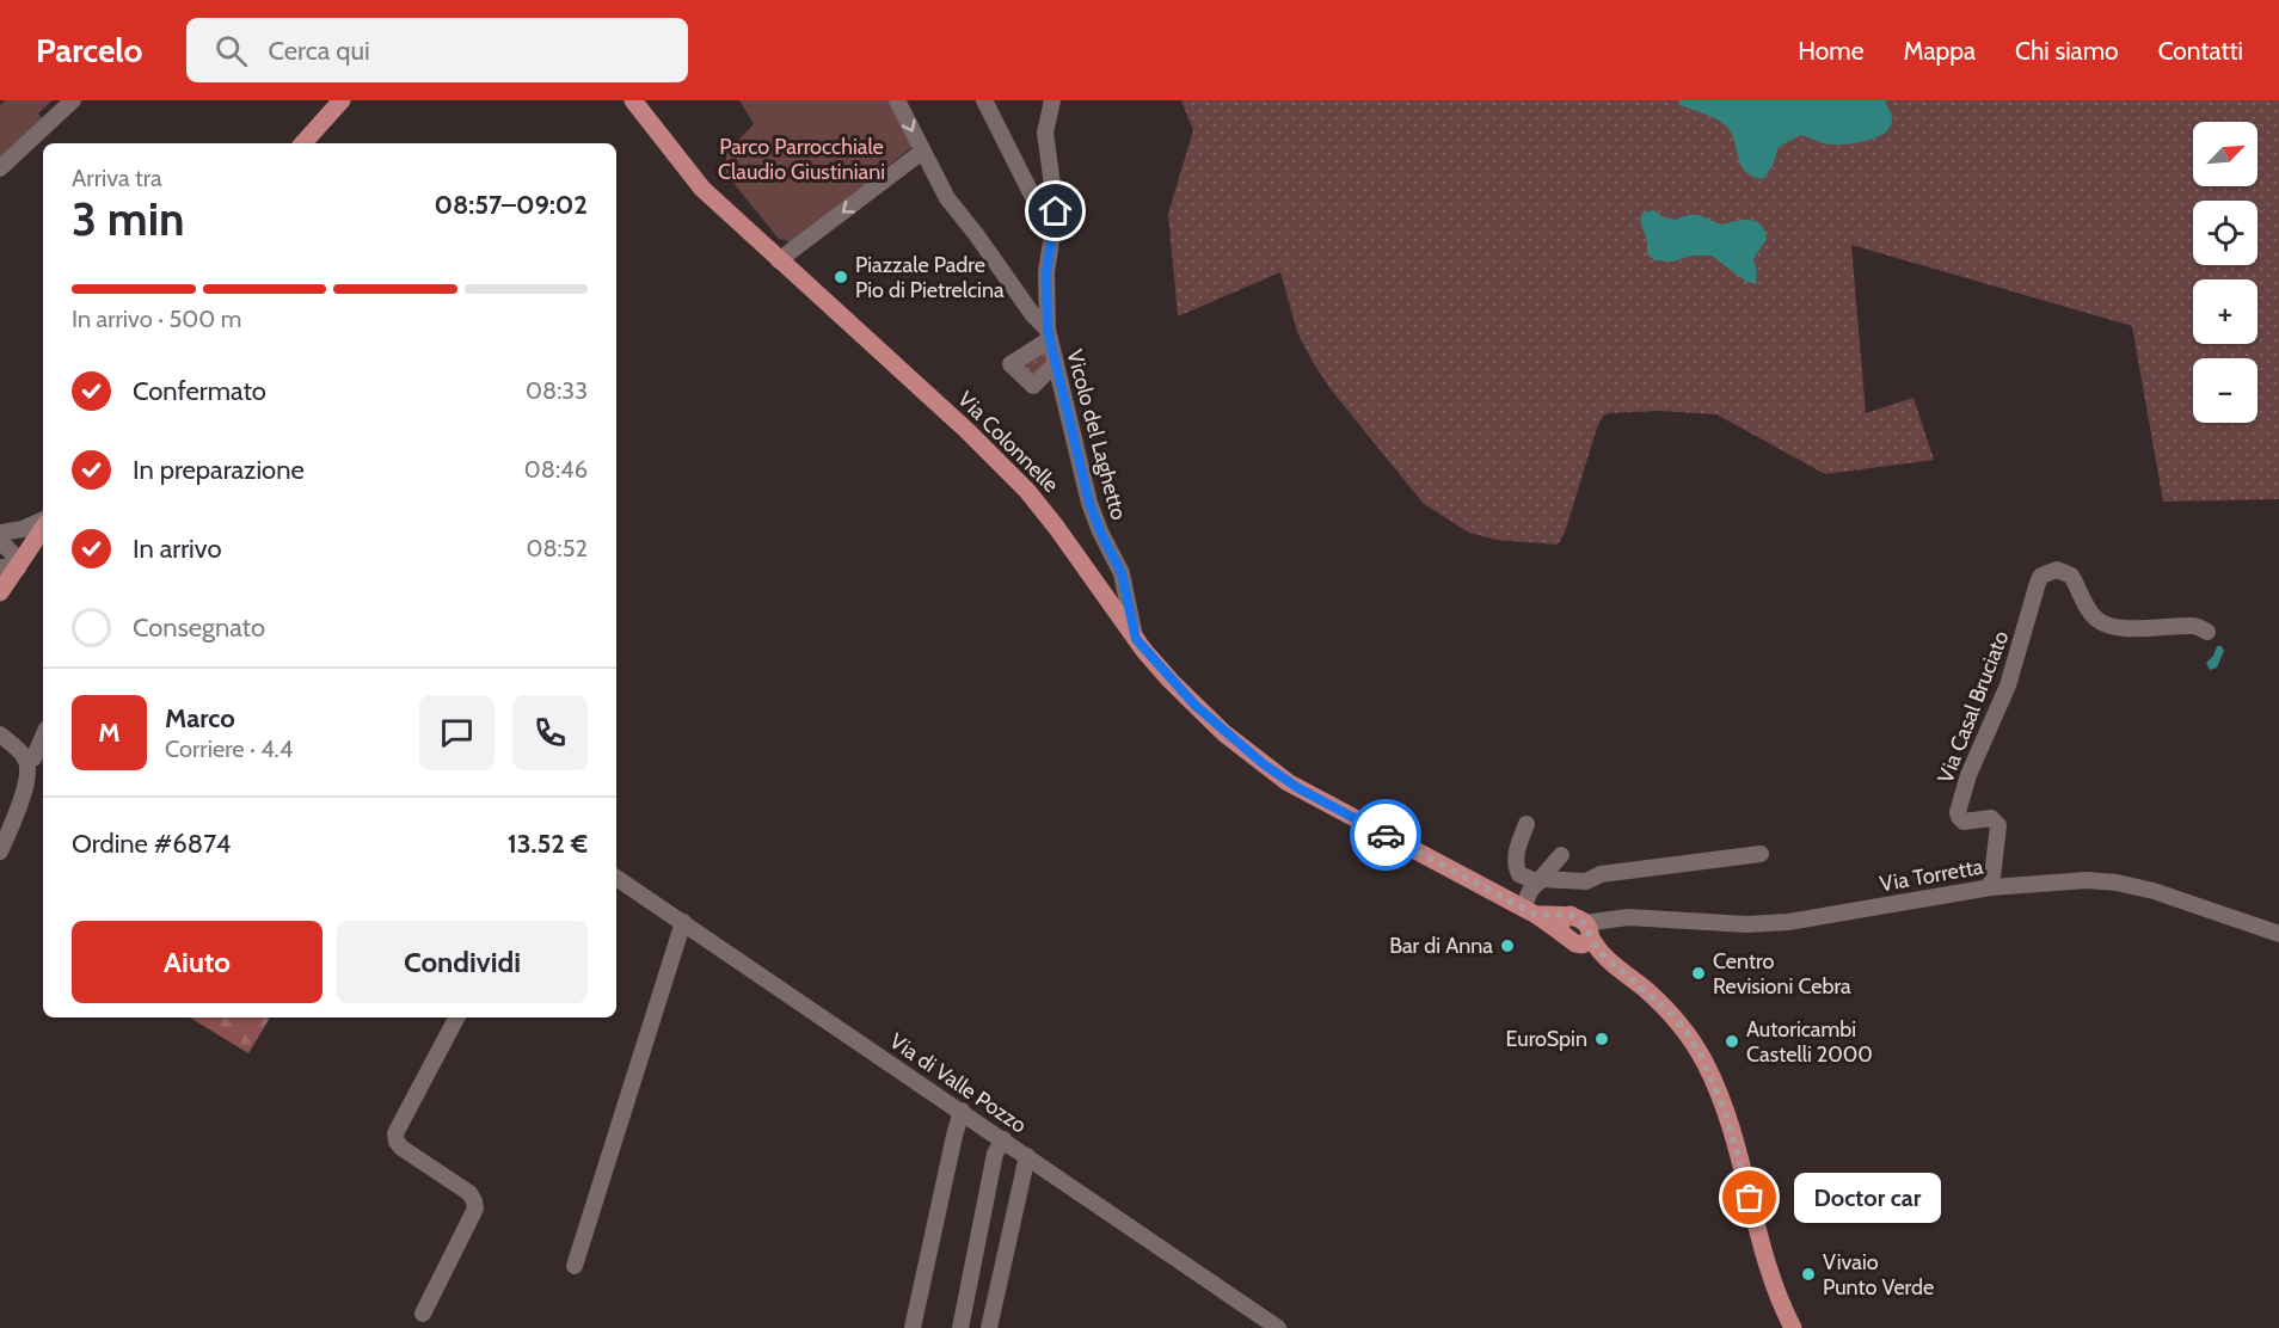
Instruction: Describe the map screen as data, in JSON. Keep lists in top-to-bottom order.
{
  "streets": {
    "main road": ["Via Colonnelle"],
    "street": [
      "Vicolo del Laghetto",
      "Via Casal Bruciato",
      "Via Torretta",
      "Via di Valle Pozzo"
    ]
  },
  "crossings": [
    ["Vicolo del Laghetto", "Via Colonnelle"],
    ["Via Colonnelle", "Via Torretta"],
    ["Via Casal Bruciato", "Via Torretta"]
  ],
  "parks": ["Parco Parrocchiale Claudio Giustiniani"],
  "places": [
    "Piazzale Padre Pio di Pietrelcina",
    "Bar di Anna",
    "Centro Revisioni Cebra",
    "EuroSpin",
    "Autoricambi Castelli 2000",
    "Doctor car",
    "Vivaio Punto Verde"
  ],
  "north": "top right",
  "page": {
    "header": "Parcelo",
    "search": "Cerca qui",
    "nav": [
      "Home",
      "Mappa",
      "Chi siamo",
      "Contatti"
    ],
    "map_buttons": ["+", "−"],
    "heading": ["3 min", "Arriva tra", "08:57–09:02"],
    "panel": [
      "Marco",
      "Corriere · 4.4",
      "Ordine #6874",
      "13.52 €"
    ],
    "bar": "In arrivo · 500 m",
    "list": [
      ["Confermato", "08:33"],
      ["In preparazione", "08:46"],
      ["In arrivo", "08:52"],
      "Consegnato"
    ],
    "round": "M",
    "buttons": ["Aiuto", "Condividi"],
    "bubble": "Doctor car"
  }
}
